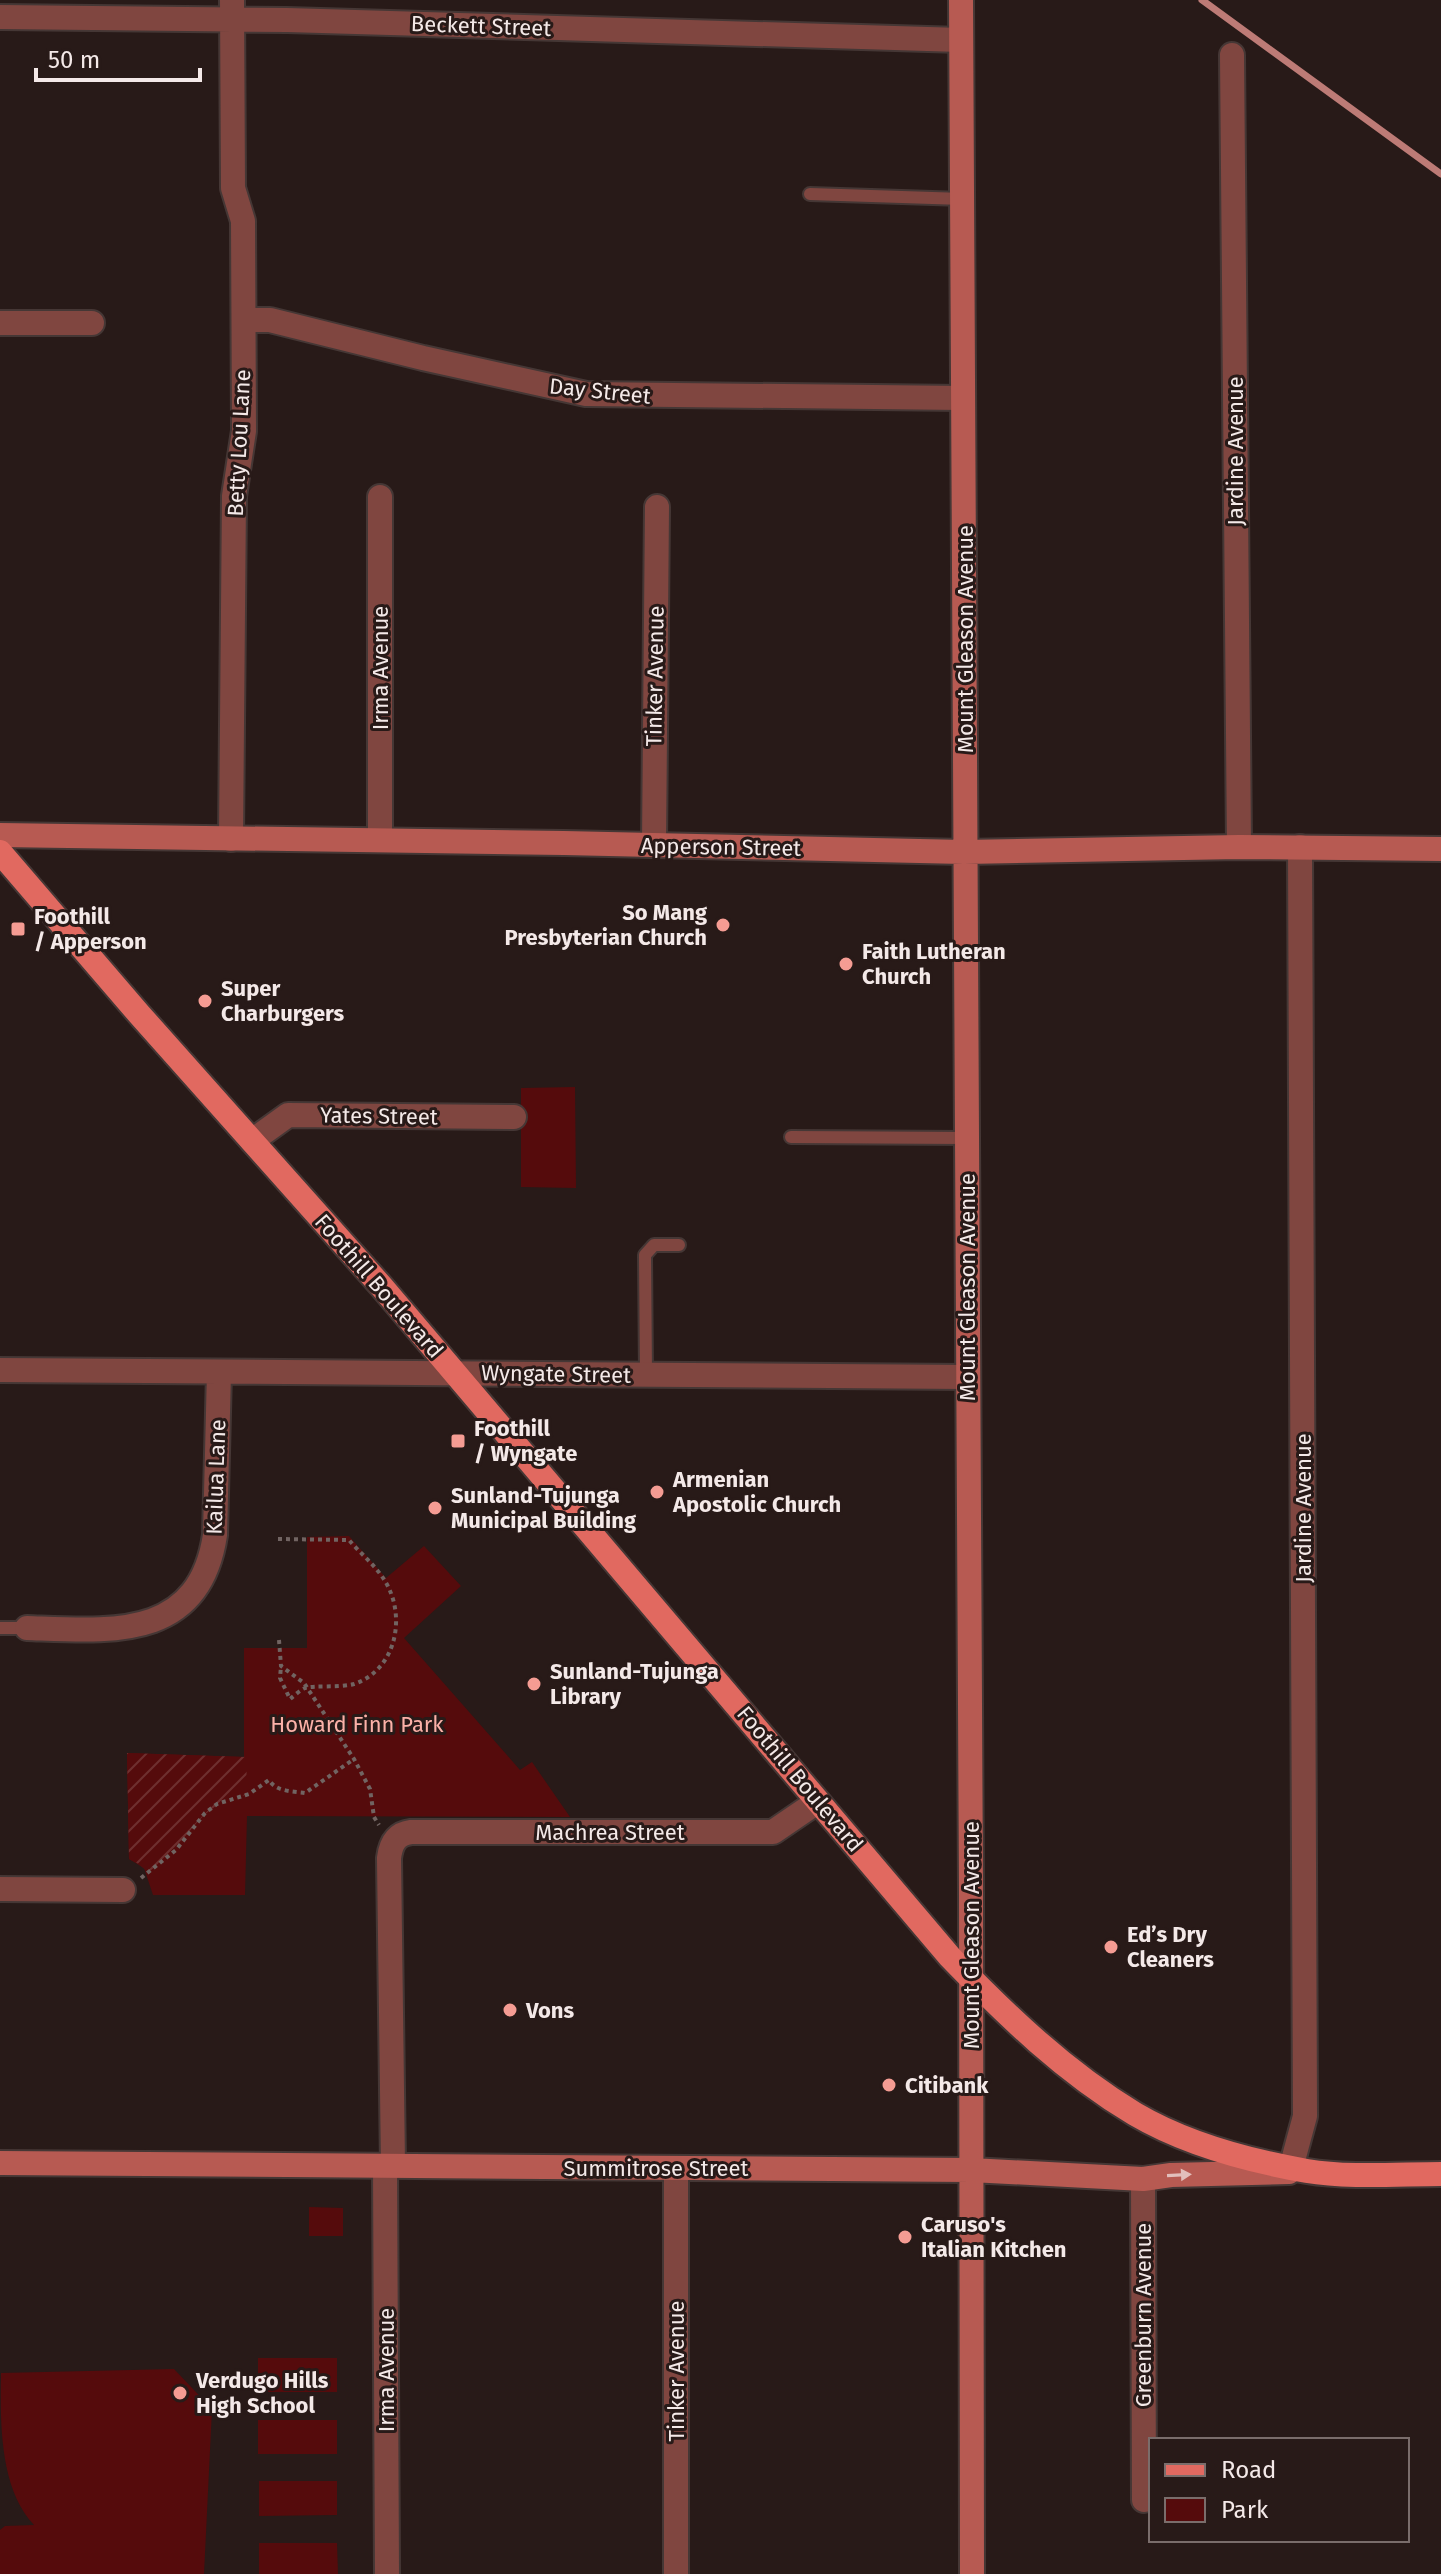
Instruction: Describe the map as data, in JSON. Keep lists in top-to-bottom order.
{
  "streets": {
    "main road": ["Foothill Boulevard"],
    "street": [
      "Beckett Street",
      "Day Street",
      "Betty Lou Lane",
      "Jardine Avenue",
      "Mount Gleason Avenue",
      "Irma Avenue",
      "Tinker Avenue",
      "Apperson Street",
      "Yates Street",
      "Wyngate Street",
      "Kailua Lane",
      "Machrea Street",
      "Summitrose Street",
      "Greenburn Avenue"
    ]
  },
  "crossings": [
    ["Beckett Street", "Betty Lou Lane"],
    ["Beckett Street", "Mount Gleason Avenue"],
    ["Day Street", "Betty Lou Lane"],
    ["Day Street", "Mount Gleason Avenue"],
    ["Betty Lou Lane", "Apperson Street"],
    ["Jardine Avenue", "Apperson Street"],
    ["Jardine Avenue", "Foothill Boulevard"],
    ["Jardine Avenue", "Summitrose Street"],
    ["Mount Gleason Avenue", "Apperson Street"],
    ["Mount Gleason Avenue", "Foothill Boulevard"],
    ["Mount Gleason Avenue", "Wyngate Street"],
    ["Mount Gleason Avenue", "Summitrose Street"],
    ["Irma Avenue", "Apperson Street"],
    ["Irma Avenue", "Machrea Street"],
    ["Irma Avenue", "Summitrose Street"],
    ["Tinker Avenue", "Apperson Street"],
    ["Tinker Avenue", "Summitrose Street"],
    ["Yates Street", "Foothill Boulevard"],
    ["Foothill Boulevard", "Wyngate Street"],
    ["Foothill Boulevard", "Machrea Street"],
    ["Foothill Boulevard", "Summitrose Street"],
    ["Wyngate Street", "Kailua Lane"],
    ["Summitrose Street", "Greenburn Avenue"]
  ],
  "parks": ["Howard Finn Park"],
  "places": {
    "other": [
      "So Mang Presbyterian Church",
      "Faith Lutheran Church",
      "Super Charburgers",
      "Armenian Apostolic Church",
      "Sunland-Tujunga Municipal Building",
      "Sunland-Tujunga Library",
      "Ed’s Dry Cleaners",
      "Vons",
      "Citibank",
      "Caruso's Italian Kitchen",
      "Verdugo Hills High School"
    ],
    "transit": ["Foothill / Apperson", "Foothill / Wyngate"]
  },
  "legend": ["Road", "Park"],
  "scale_bar": "50 m"
}
